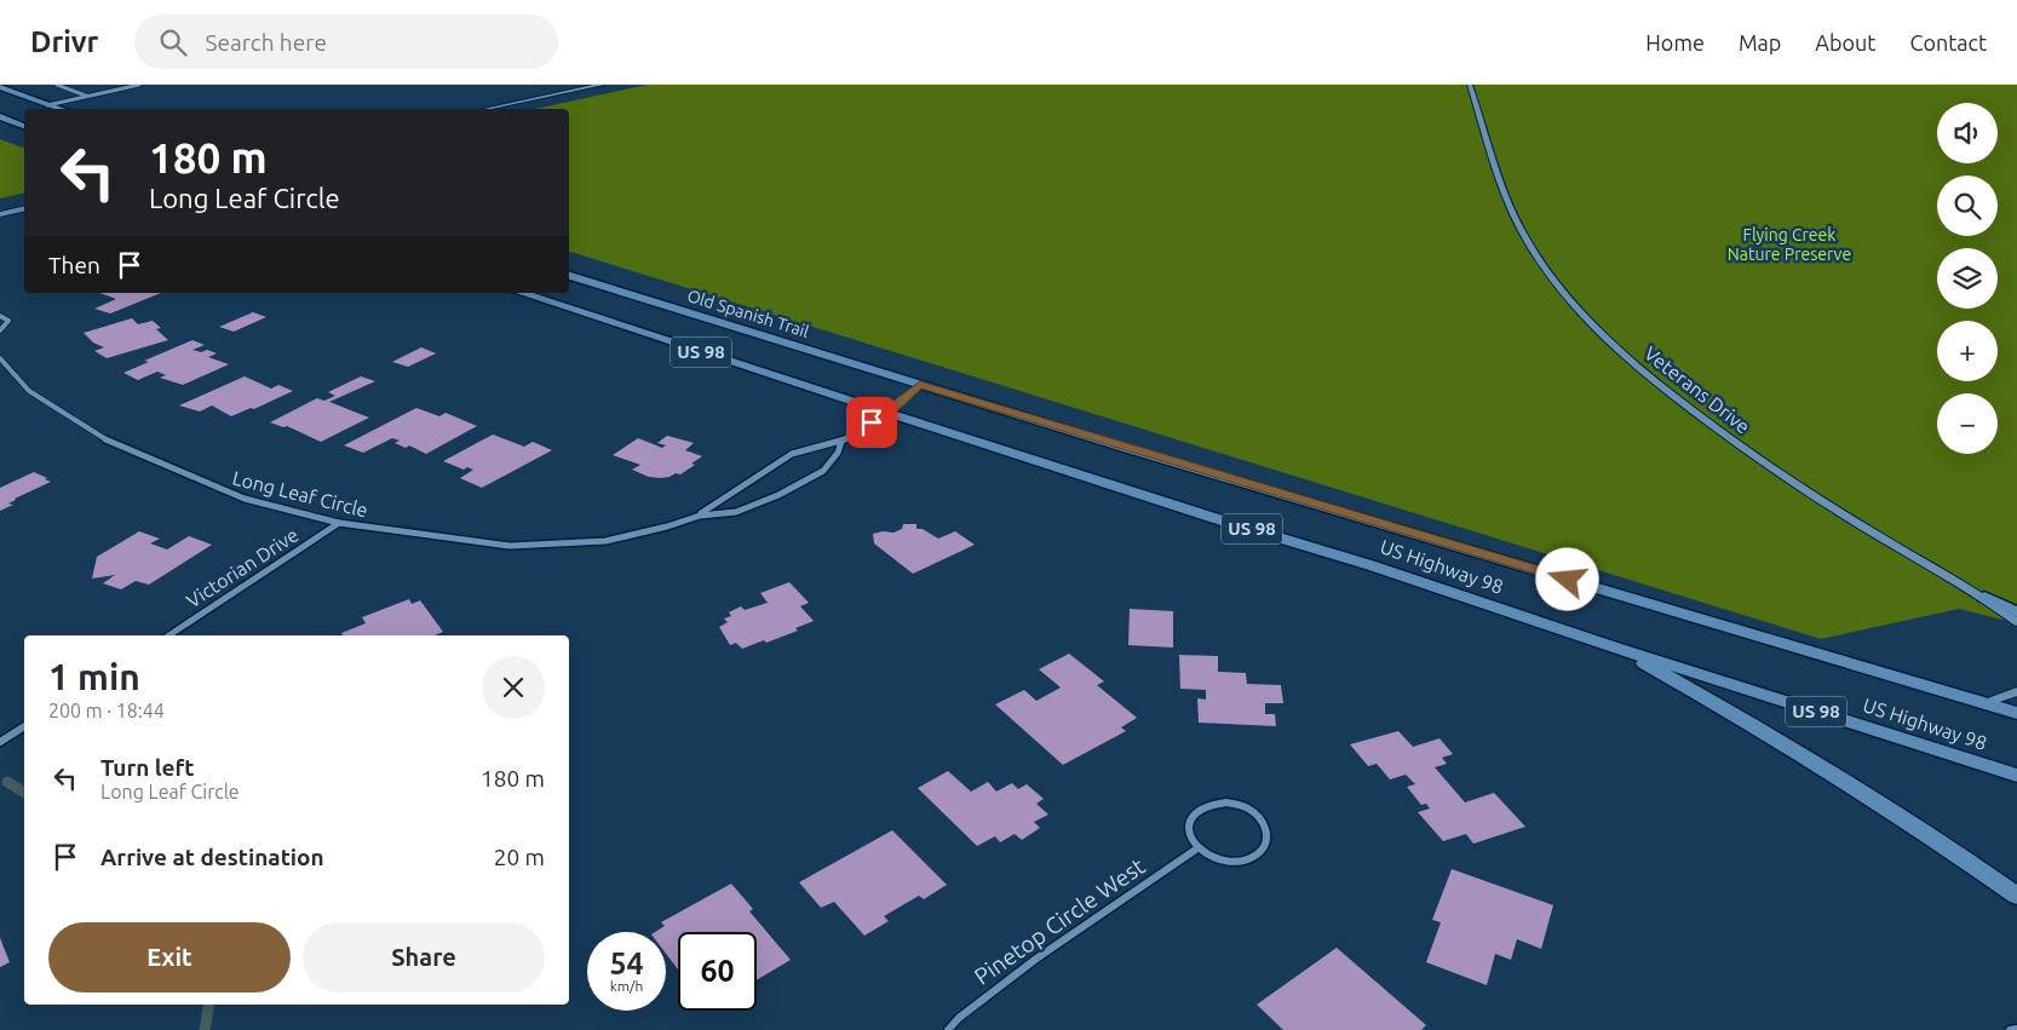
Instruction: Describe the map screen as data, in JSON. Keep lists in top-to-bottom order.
{
  "streets": {
    "main road": ["Old Spanish Trail", "US 98", "US Highway 98"],
    "street": [
      "Veterans Drive",
      "Long Leaf Circle",
      "Victorian Drive",
      "Pinetop Circle West"
    ]
  },
  "crossings": [
    ["Old Spanish Trail", "Long Leaf Circle"],
    ["Old Spanish Trail", "US Highway 98"],
    ["US 98", "Long Leaf Circle"],
    ["US 98", "US Highway 98"],
    ["Long Leaf Circle", "US Highway 98"],
    ["Long Leaf Circle", "Victorian Drive"]
  ],
  "parks": ["Flying Creek Nature Preserve"],
  "page": {
    "header": "Drivr",
    "search": "Search here",
    "nav": [
      "Home",
      "Map",
      "About",
      "Contact"
    ],
    "map_buttons": ["+", "−"],
    "turn": ["180 m", "Long Leaf Circle"],
    "then": "Then",
    "heading": ["1 min", "200 m · 18:44"],
    "list": [
      {
        "name": "Turn left",
        "note": "Long Leaf Circle",
        "value": "180 m"
      },
      {
        "name": "Arrive at destination",
        "value": "20 m"
      }
    ],
    "buttons": ["Exit", "Share"],
    "speed": "54 km/h",
    "limit": "60"
  }
}
